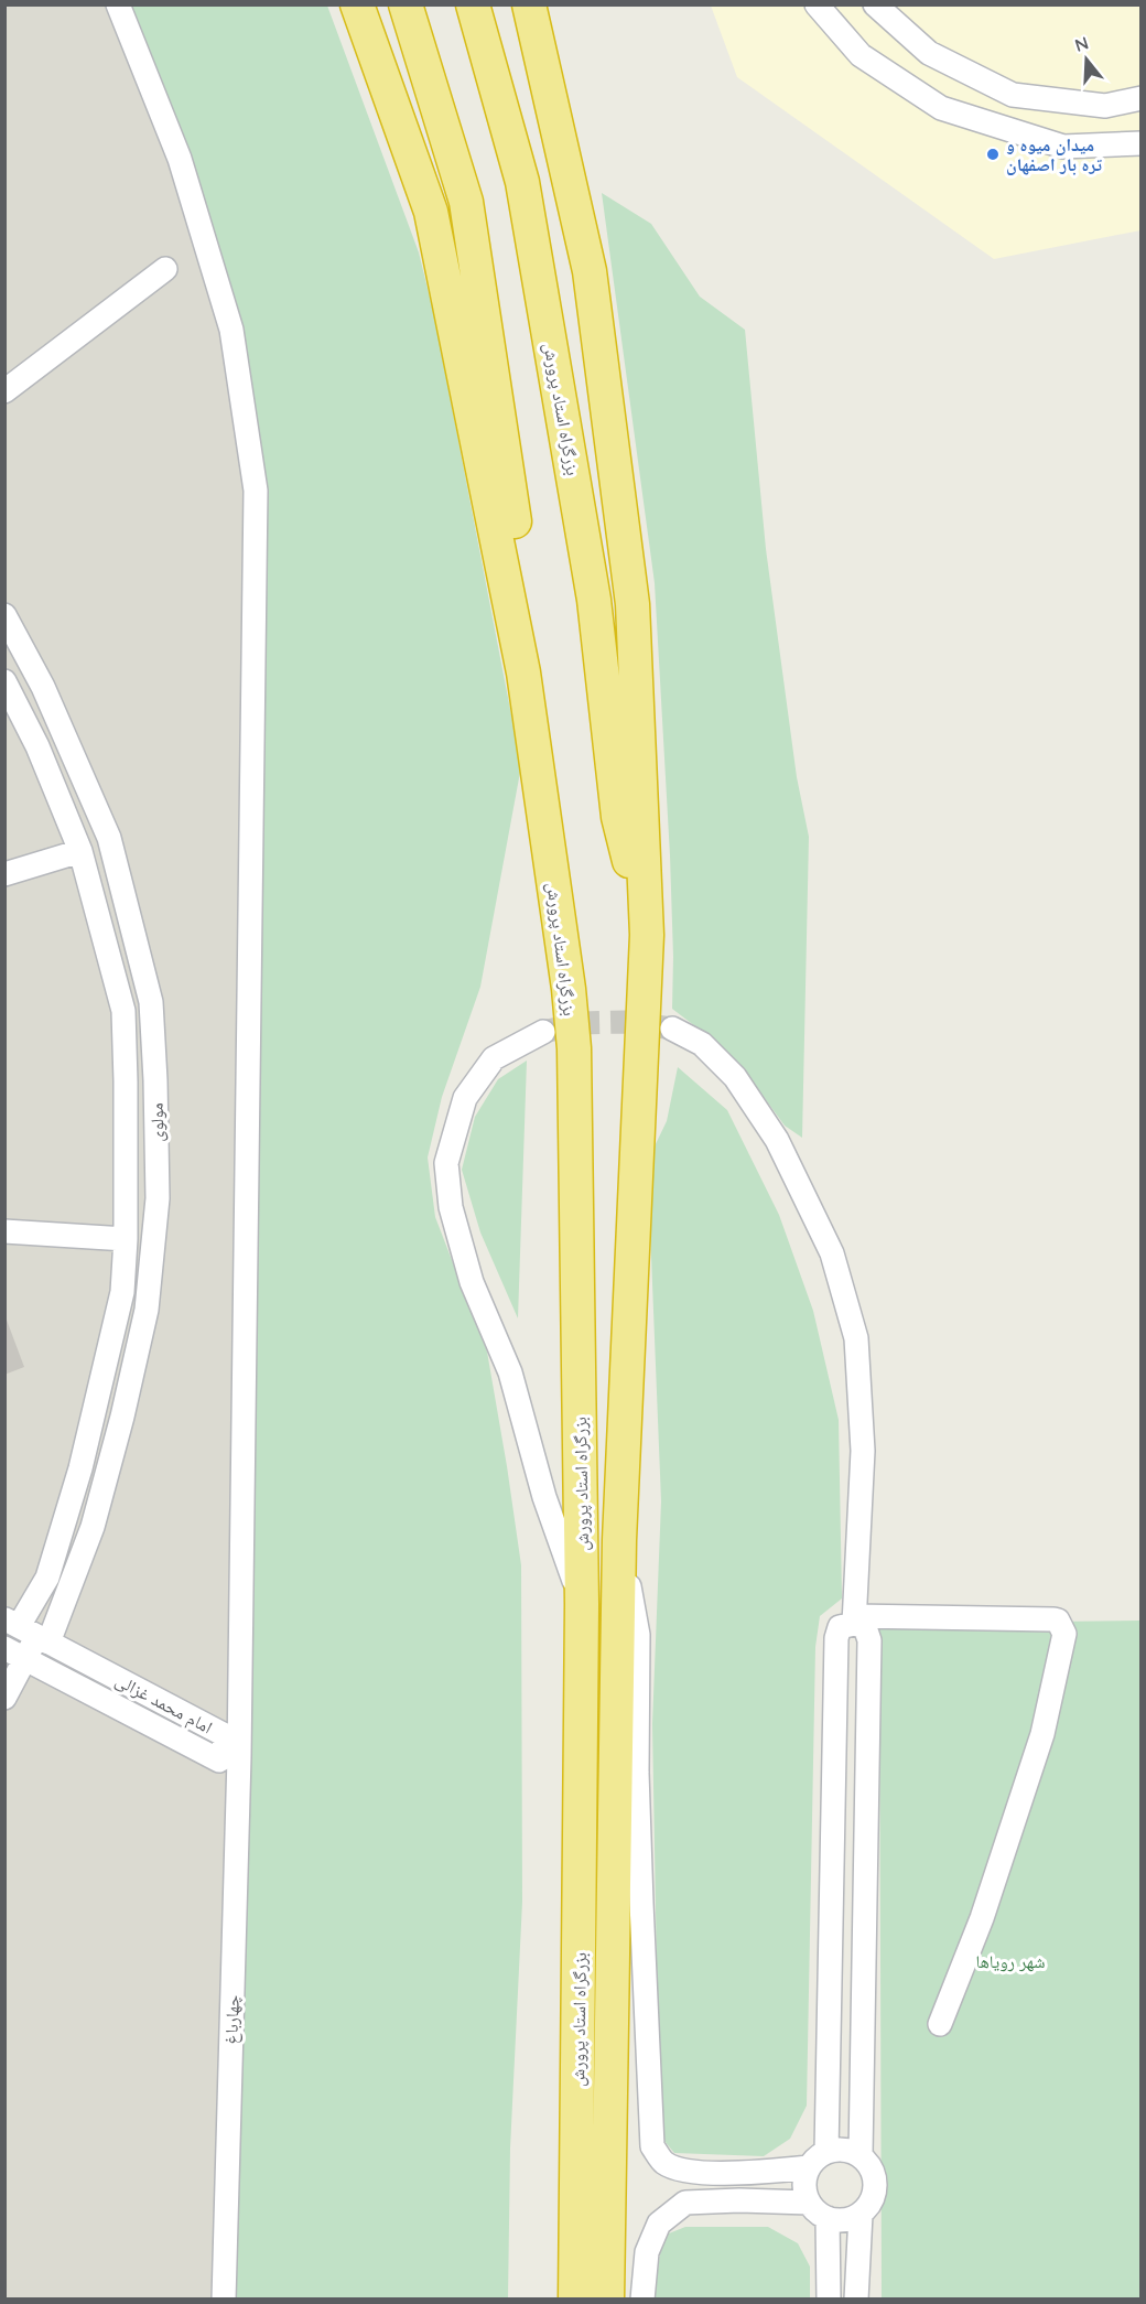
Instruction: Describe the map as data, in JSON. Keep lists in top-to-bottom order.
{
  "streets": {
    "highway": ["بزرگراه استاد پرورش"],
    "street": ["مولوی", "امام محمد غزالی", "چهارباغ"]
  },
  "crossings": [
    ["مولوی", "امام محمد غزالی"],
    ["امام محمد غزالی", "چهارباغ"]
  ],
  "parks": ["شهر رویاها"],
  "places": ["میدان میوه و تره بار اصفهان"],
  "north": "top"
}
